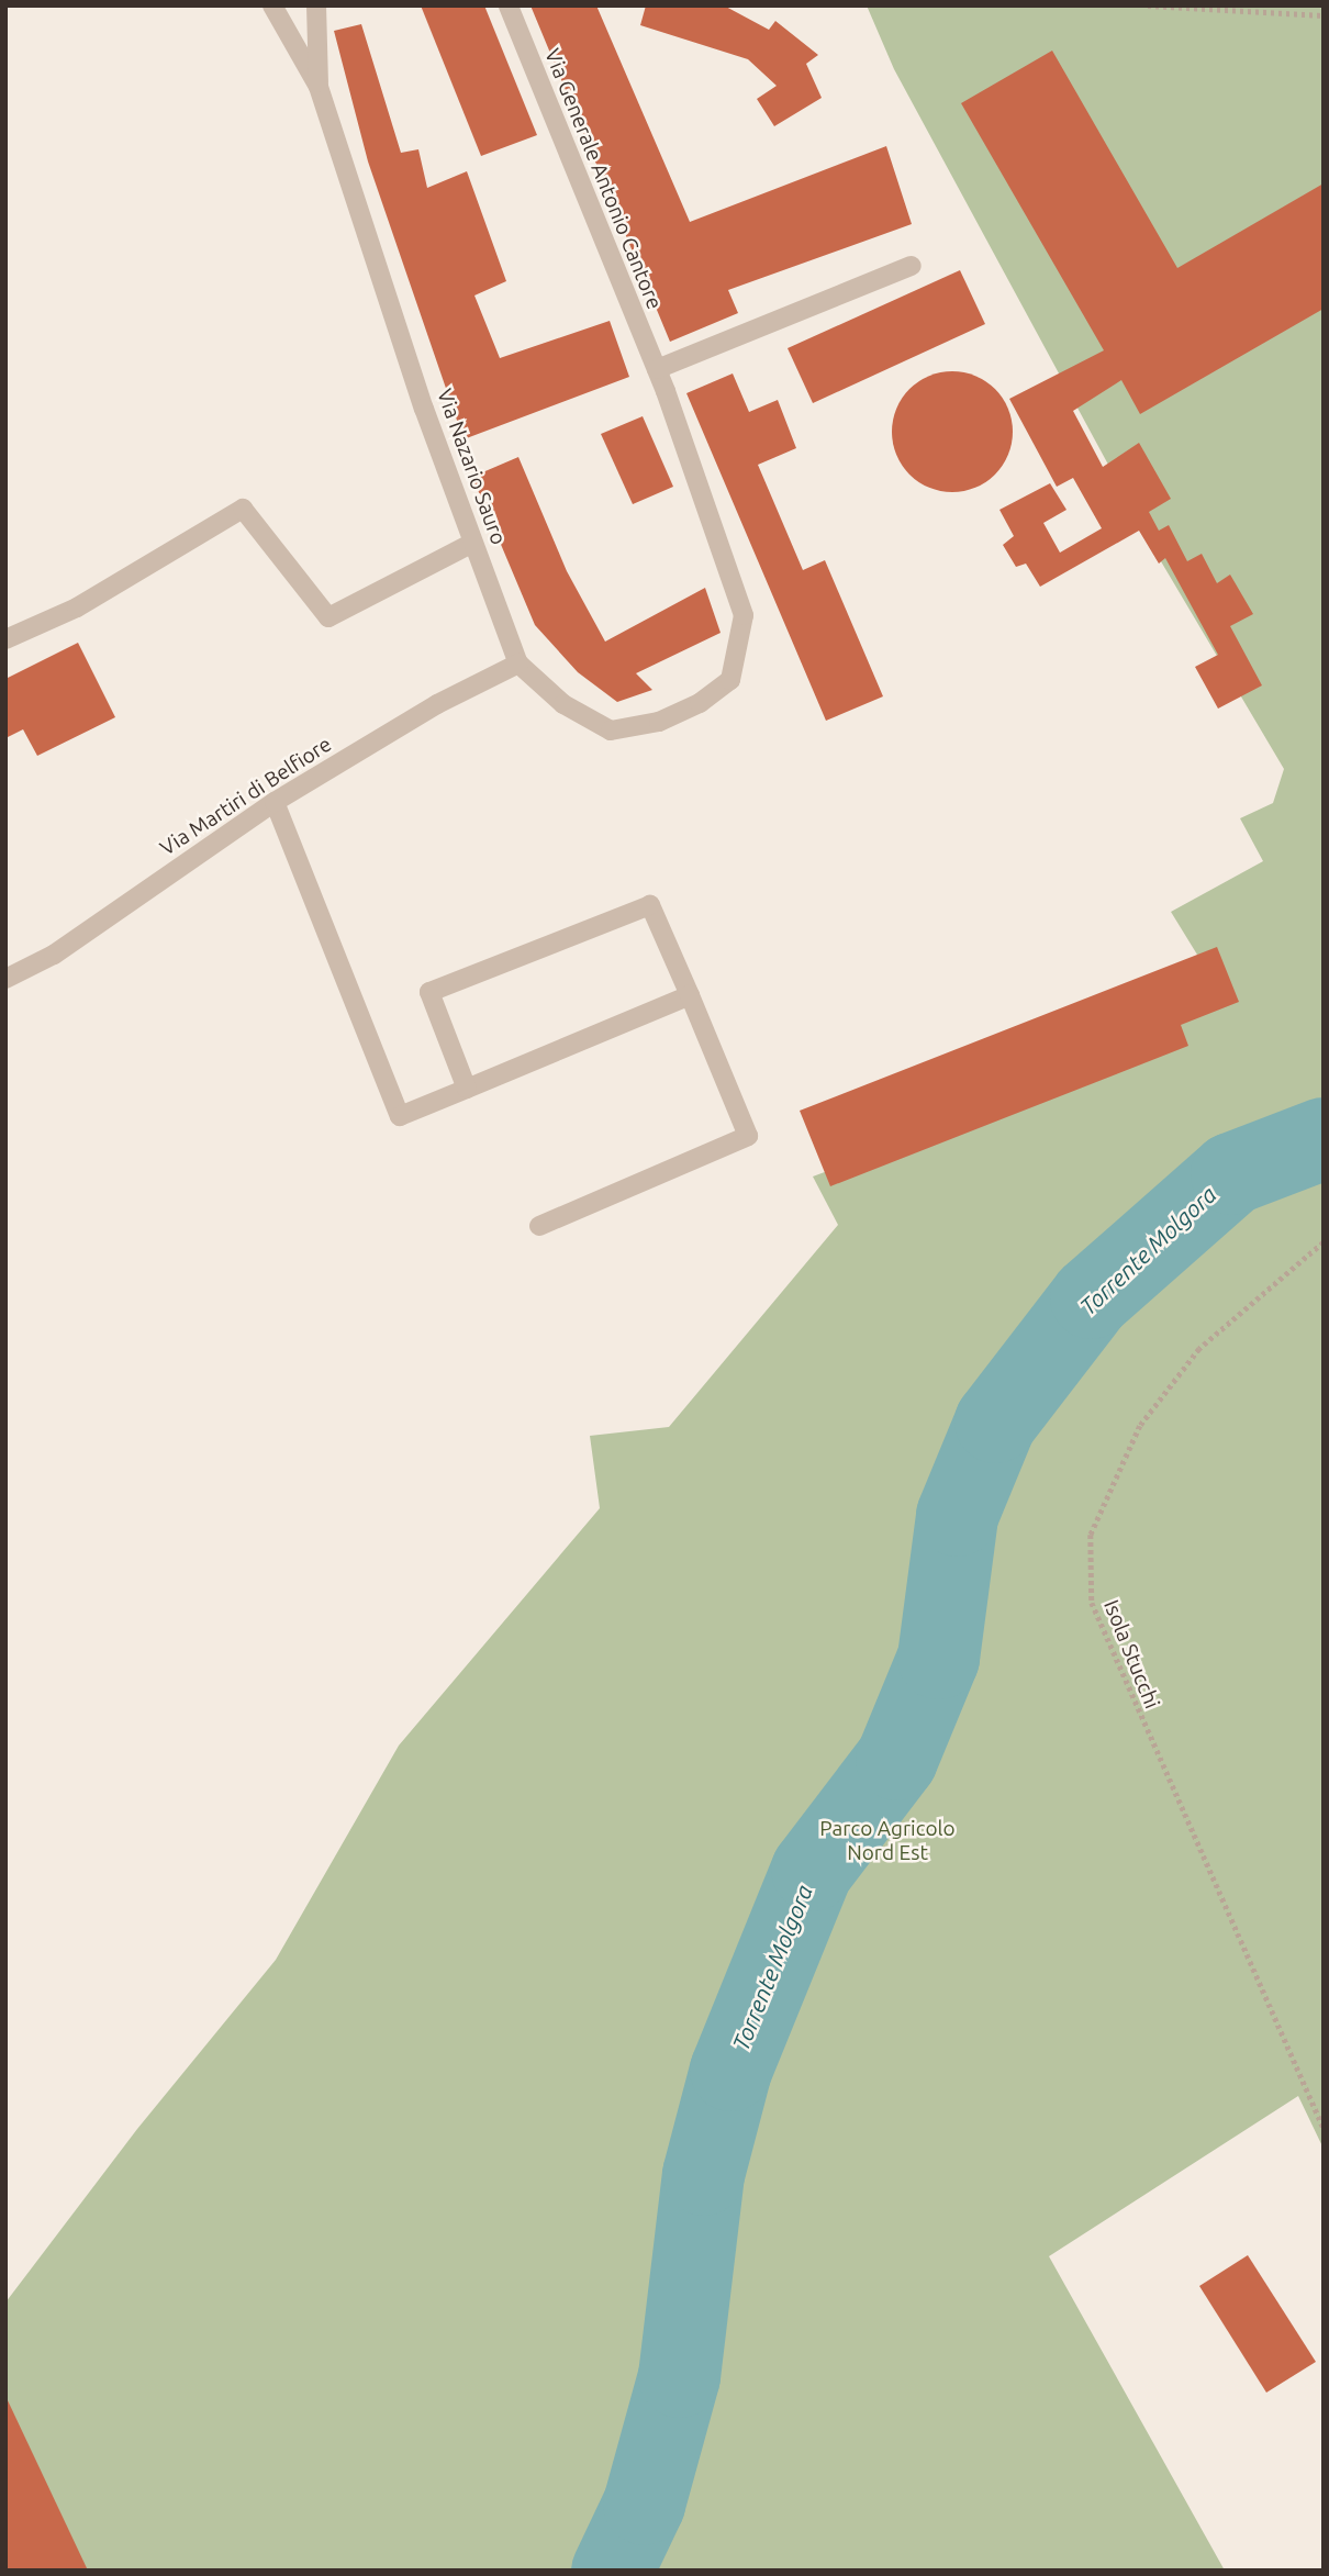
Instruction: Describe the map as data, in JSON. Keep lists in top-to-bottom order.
{
  "streets": {
    "street": ["Via Generale Antonio Cantore", "Via Nazario Sauro", "Via Martiri di Belfiore"],
    "path": ["Isola Stucchi"]
  },
  "crossings": [
    ["Via Generale Antonio Cantore", "Via Nazario Sauro"],
    ["Via Nazario Sauro", "Via Martiri di Belfiore"]
  ],
  "water": ["Torrente Molgora"],
  "parks": ["Parco Agricolo Nord Est"]
}
